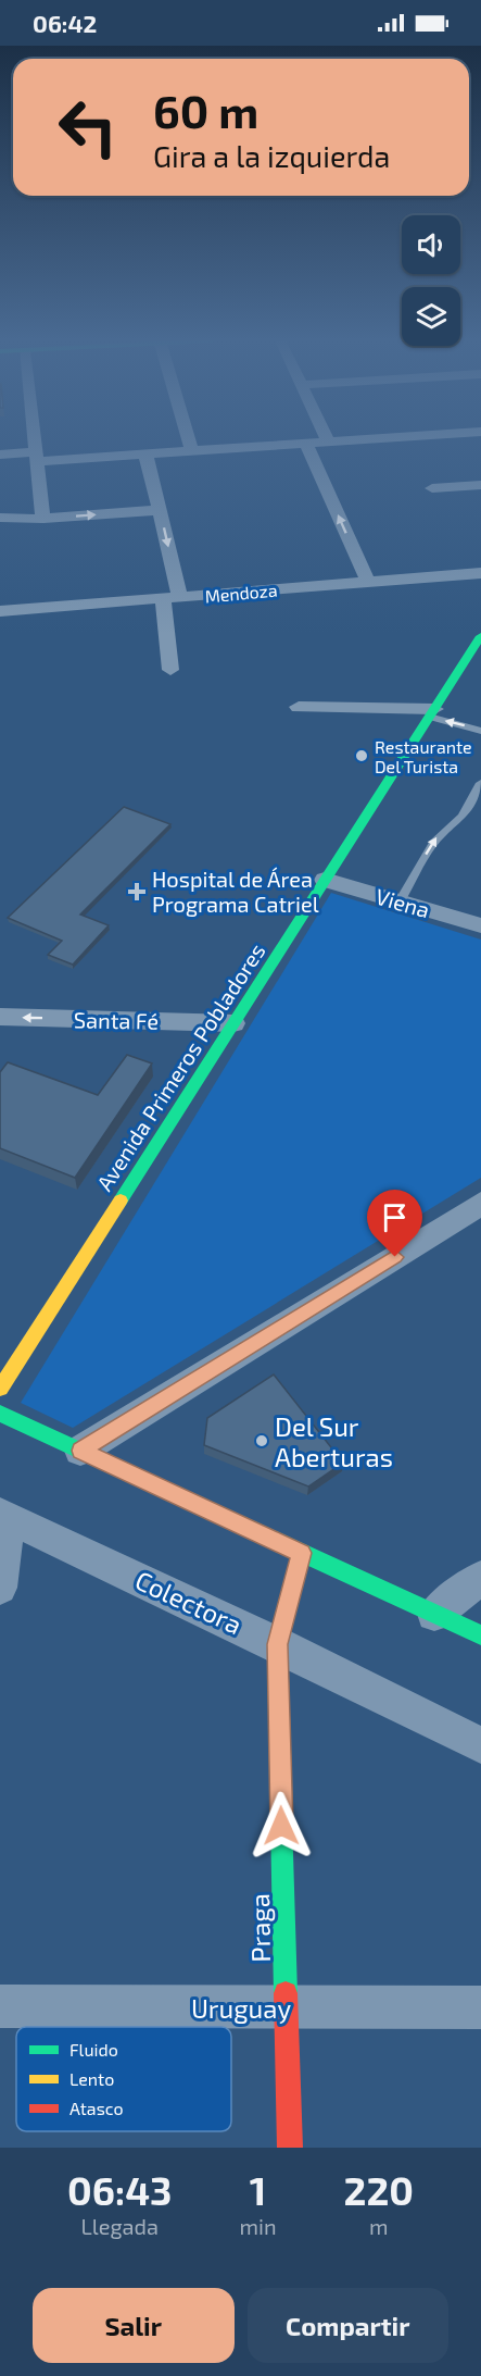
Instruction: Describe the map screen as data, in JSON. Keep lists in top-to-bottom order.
{
  "streets": {
    "street": [
      "Mendoza",
      "Viena",
      "Santa Fé",
      "Avenida Primeros Pobladores",
      "Colectora",
      "Praga",
      "Uruguay"
    ]
  },
  "crossings": [
    ["Viena", "Avenida Primeros Pobladores"],
    ["Santa Fé", "Avenida Primeros Pobladores"],
    ["Colectora", "Praga"],
    ["Praga", "Uruguay"]
  ],
  "one_way": ["Santa Fé"],
  "places": {
    "other": ["Restaurante Del Turista", "Del Sur Aberturas"],
    "health": ["Hospital de Área Programa Catriel"]
  },
  "legend": ["Fluido", "Lento", "Atasco"],
  "page": {
    "status": "06:42",
    "turn": ["60 m", "Gira a la izquierda"],
    "eta": [
      "06:43",
      "Llegada",
      "1",
      "min",
      "220",
      "m"
    ],
    "buttons": ["Salir", "Compartir"]
  }
}
